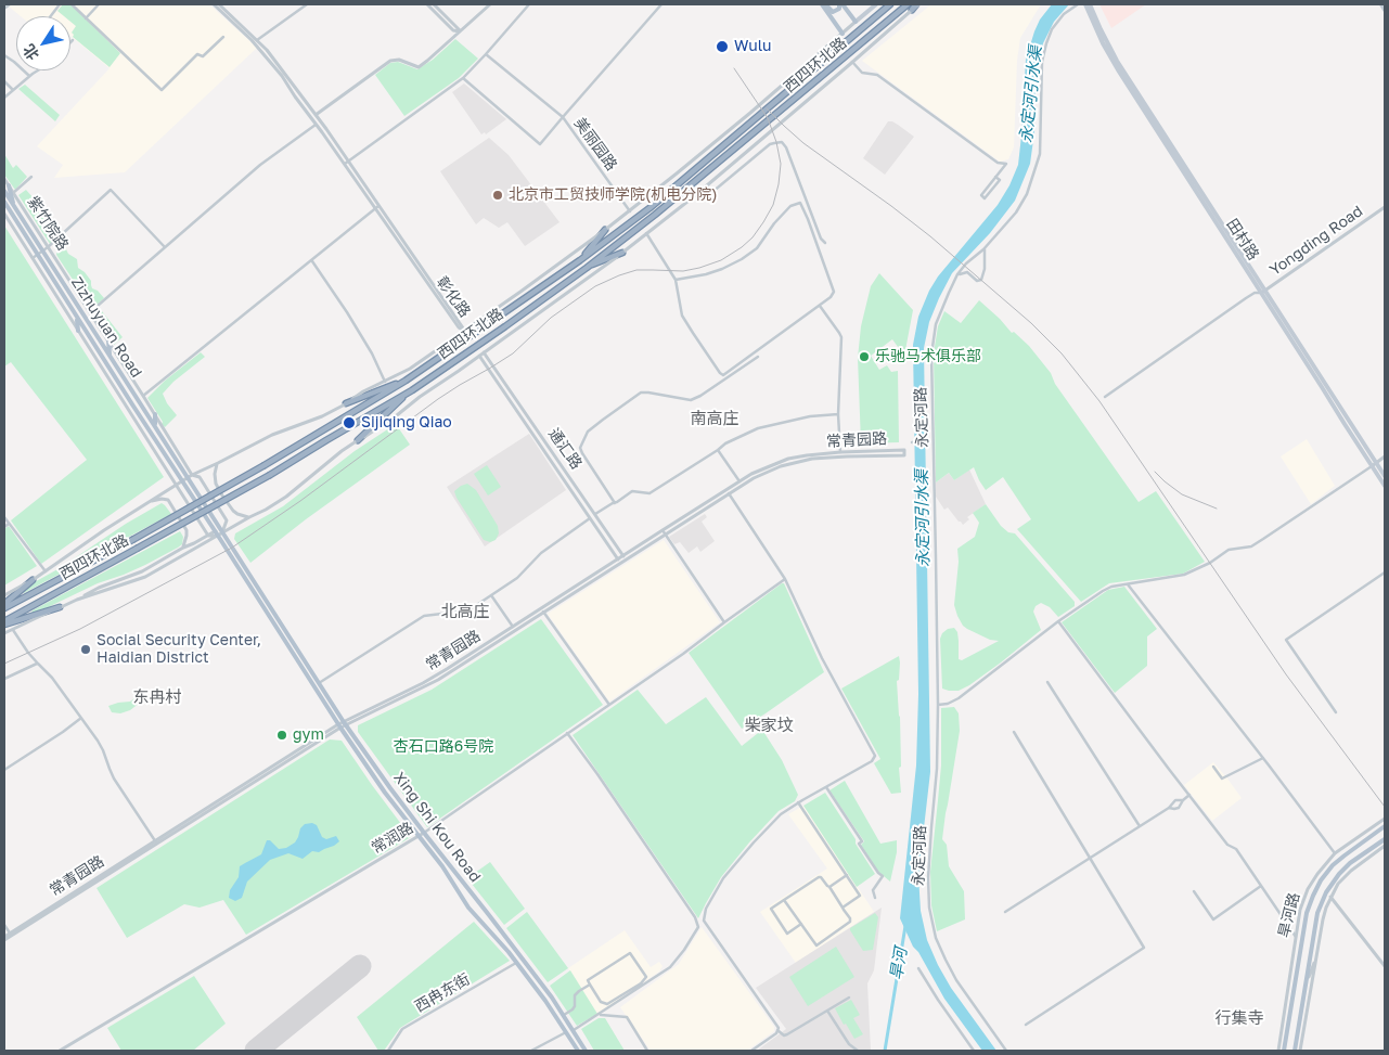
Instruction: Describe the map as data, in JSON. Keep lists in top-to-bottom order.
{
  "streets": {
    "highway": ["西四环北路"],
    "main road": [
      "田村路",
      "Zizhuyuan Road",
      "Xing Shi Kou Road",
      "旱河路"
    ],
    "street": [
      "美丽园路",
      "紫竹院路",
      "Yongding Road",
      "彰化路",
      "永定河路",
      "常青园路",
      "通汇路",
      "常润路",
      "西冉东街"
    ]
  },
  "crossings": [
    ["西四环北路", "美丽园路"],
    ["西四环北路", "紫竹院路"],
    ["西四环北路", "彰化路"],
    ["西四环北路", "Zizhuyuan Road"],
    ["西四环北路", "通汇路"],
    ["西四环北路", "Xing Shi Kou Road"],
    ["紫竹院路", "Xing Shi Kou Road"],
    ["田村路", "Yongding Road"],
    ["Zizhuyuan Road", "Xing Shi Kou Road"],
    ["常青园路", "通汇路"],
    ["常青园路", "Xing Shi Kou Road"],
    ["Xing Shi Kou Road", "常润路"],
    ["Xing Shi Kou Road", "西冉东街"]
  ],
  "districts": [
    "南高庄",
    "北高庄",
    "东冉村",
    "柴家坟",
    "行集寺"
  ],
  "water": ["永定河引水渠", "旱河"],
  "parks": ["杏石口路6号院"],
  "places": [
    "Wulu",
    "北京市工贸技师学院(机电分院)",
    "乐驰马术俱乐部",
    "Sijiqing Qiao",
    "Social Security Center, Haidian District",
    "gym"
  ],
  "north": "bottom left"
}
